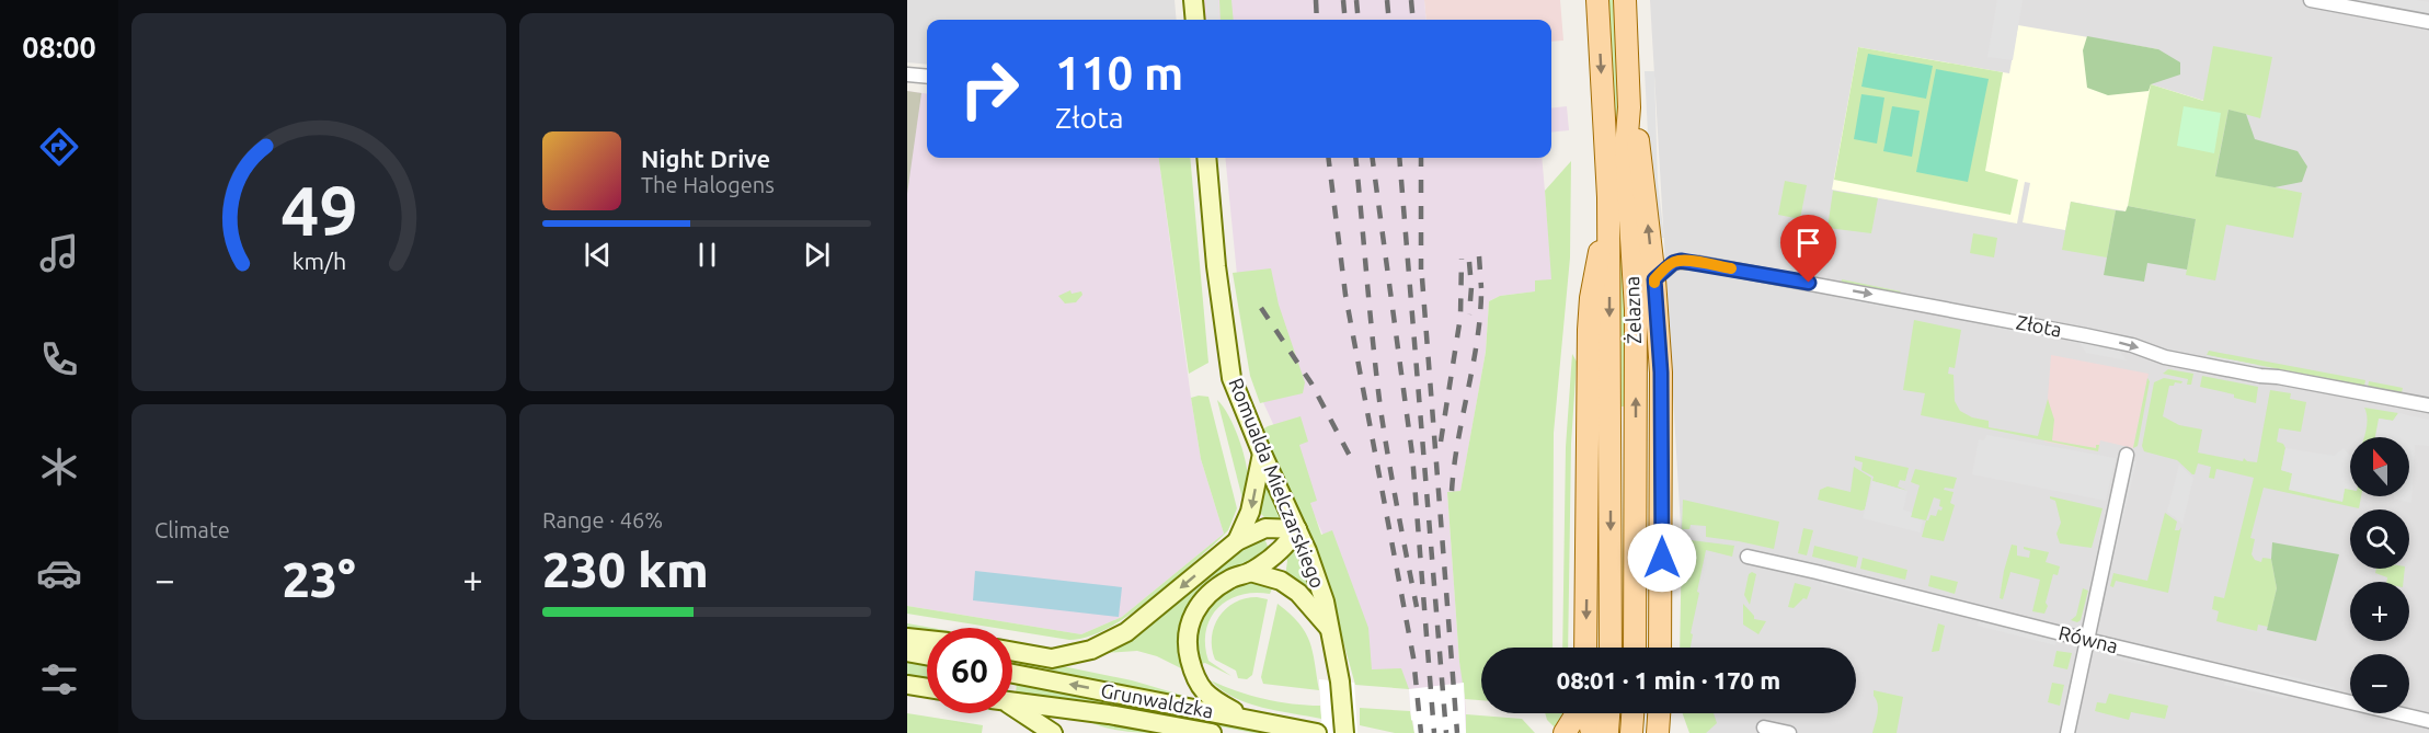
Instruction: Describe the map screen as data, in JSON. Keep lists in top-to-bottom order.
{
  "streets": {
    "main road": ["Żelazna", "Romualda Mielczarskiego", "Grunwaldzka"],
    "street": ["Złota", "Równa"]
  },
  "one_way": ["Złota"],
  "north": "top",
  "page": {
    "tabs": "08:00",
    "turn": ["110 m", "Złota"],
    "song": ["Night Drive", "The Halogens"],
    "tile": [
      "Climate",
      ["Range · 46%", "230 km"]
    ],
    "map_buttons": ["+", "−"],
    "heat": ["−", "23°", "+"],
    "limit": "60",
    "trip": "08:01 · 1 min · 170 m",
    "gauge": ["49", "km/h"]
  }
}
